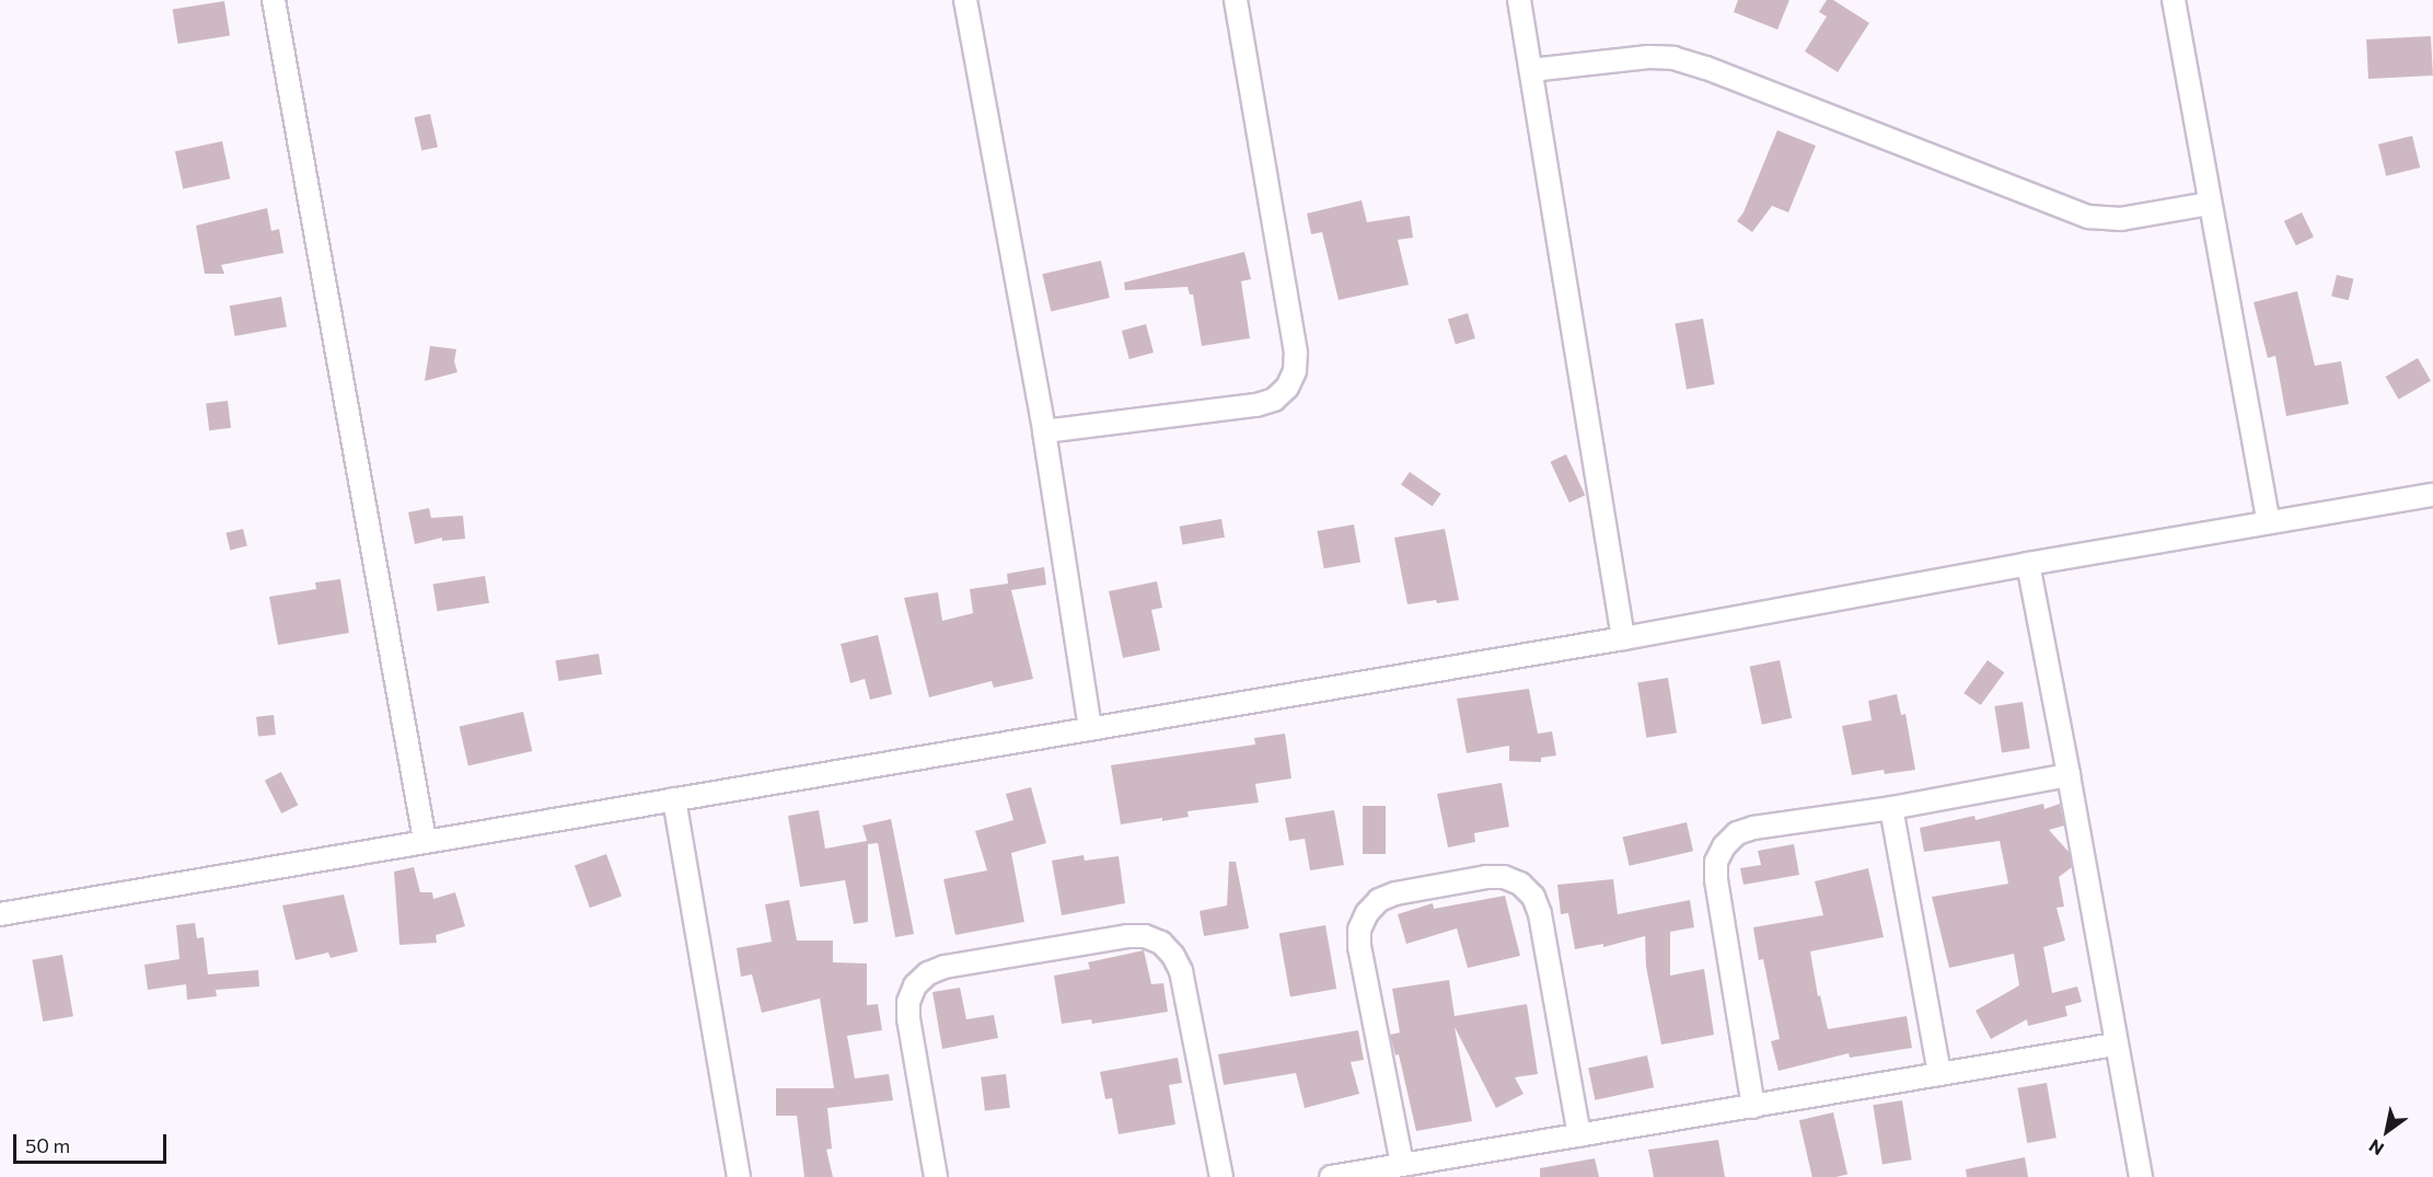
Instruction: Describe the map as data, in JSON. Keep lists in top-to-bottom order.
{
  "scale_bar": "50 m",
  "north": "bottom left"
}
